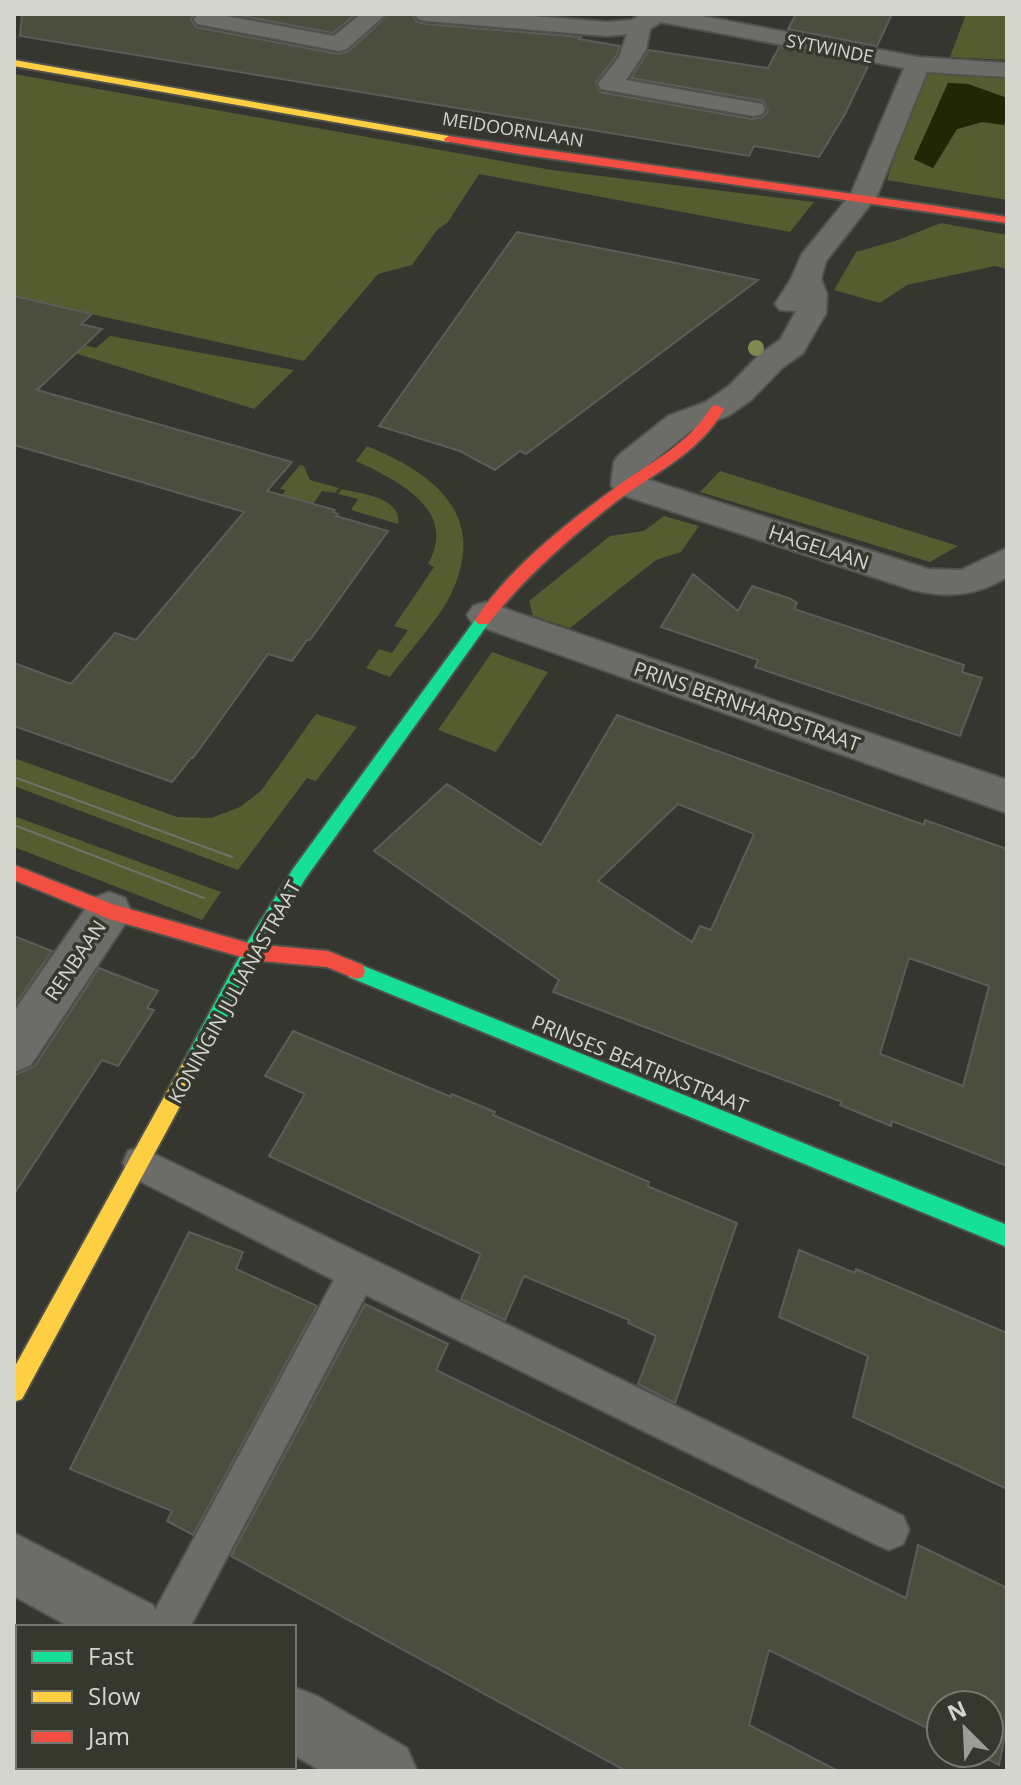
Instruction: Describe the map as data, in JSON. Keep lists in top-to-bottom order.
{
  "streets": {
    "street": [
      "SYTWINDE",
      "MEIDOORNLAAN",
      "HAGELAAN",
      "PRINS BERNHARDSTRAAT",
      "RENBAAN",
      "KONINGIN JULIANASTRAAT",
      "PRINSES BEATRIXSTRAAT"
    ]
  },
  "crossings": [
    ["SYTWINDE", "KONINGIN JULIANASTRAAT"],
    ["MEIDOORNLAAN", "KONINGIN JULIANASTRAAT"],
    ["HAGELAAN", "KONINGIN JULIANASTRAAT"],
    ["PRINS BERNHARDSTRAAT", "KONINGIN JULIANASTRAAT"],
    ["RENBAAN", "PRINSES BEATRIXSTRAAT"],
    ["KONINGIN JULIANASTRAAT", "PRINSES BEATRIXSTRAAT"]
  ],
  "legend": ["Fast", "Slow", "Jam"],
  "north": "top left"
}
